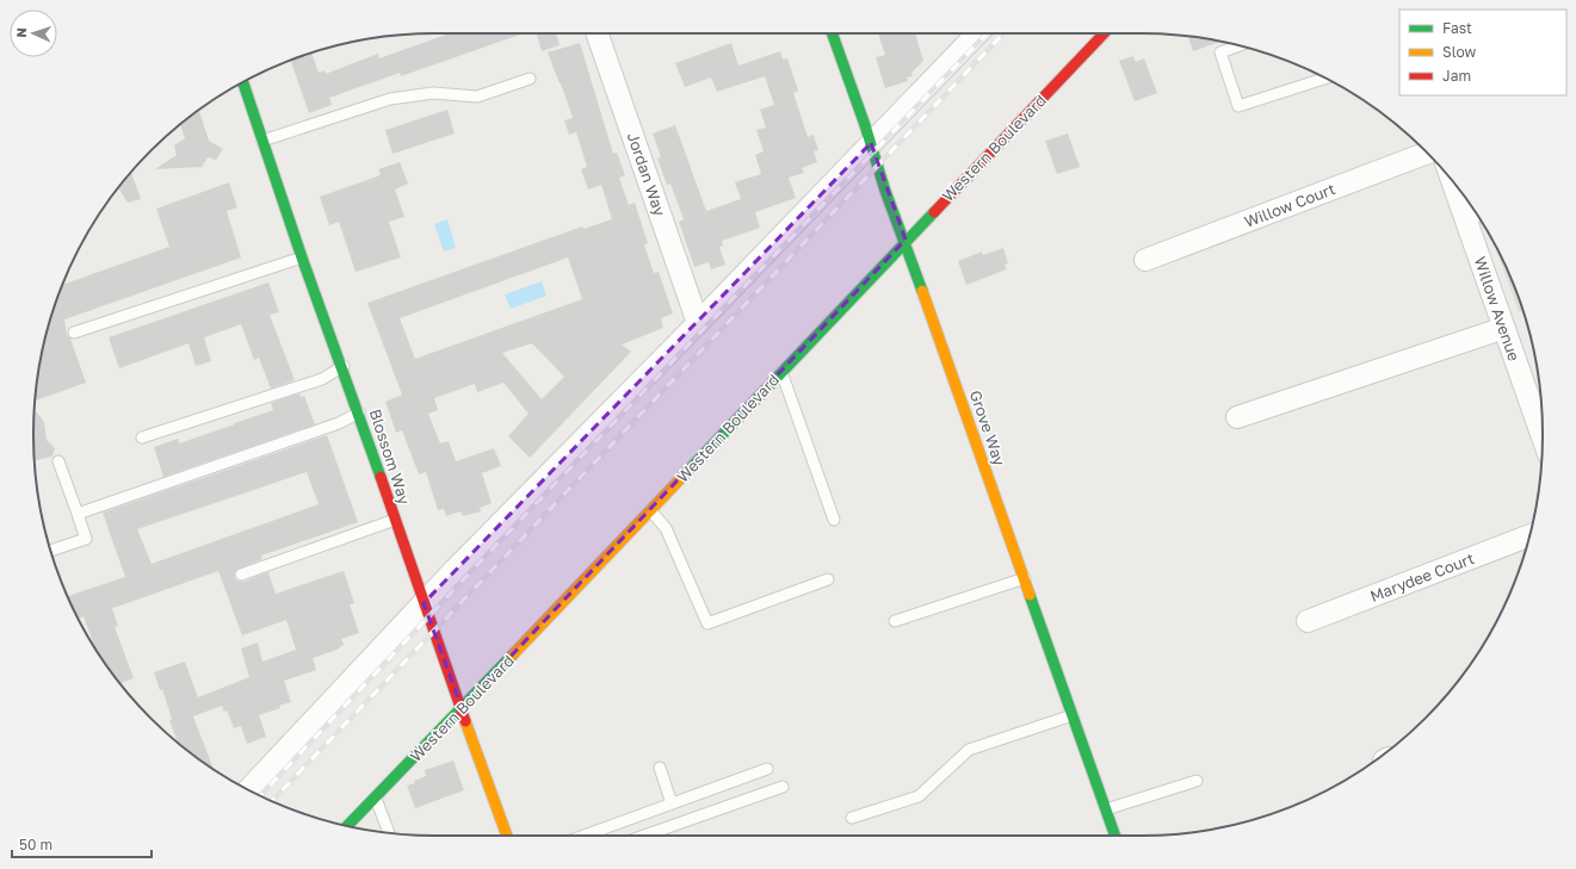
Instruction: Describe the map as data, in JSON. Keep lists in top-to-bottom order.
{
  "streets": {
    "street": [
      "Western Boulevard",
      "Jordan Way",
      "Willow Court",
      "Willow Avenue",
      "Grove Way",
      "Blossom Way",
      "Marydee Court"
    ]
  },
  "crossings": [
    ["Western Boulevard", "Grove Way"],
    ["Western Boulevard", "Blossom Way"]
  ],
  "legend": ["Fast", "Slow", "Jam"],
  "scale_bar": "50 m",
  "north": "left"
}
